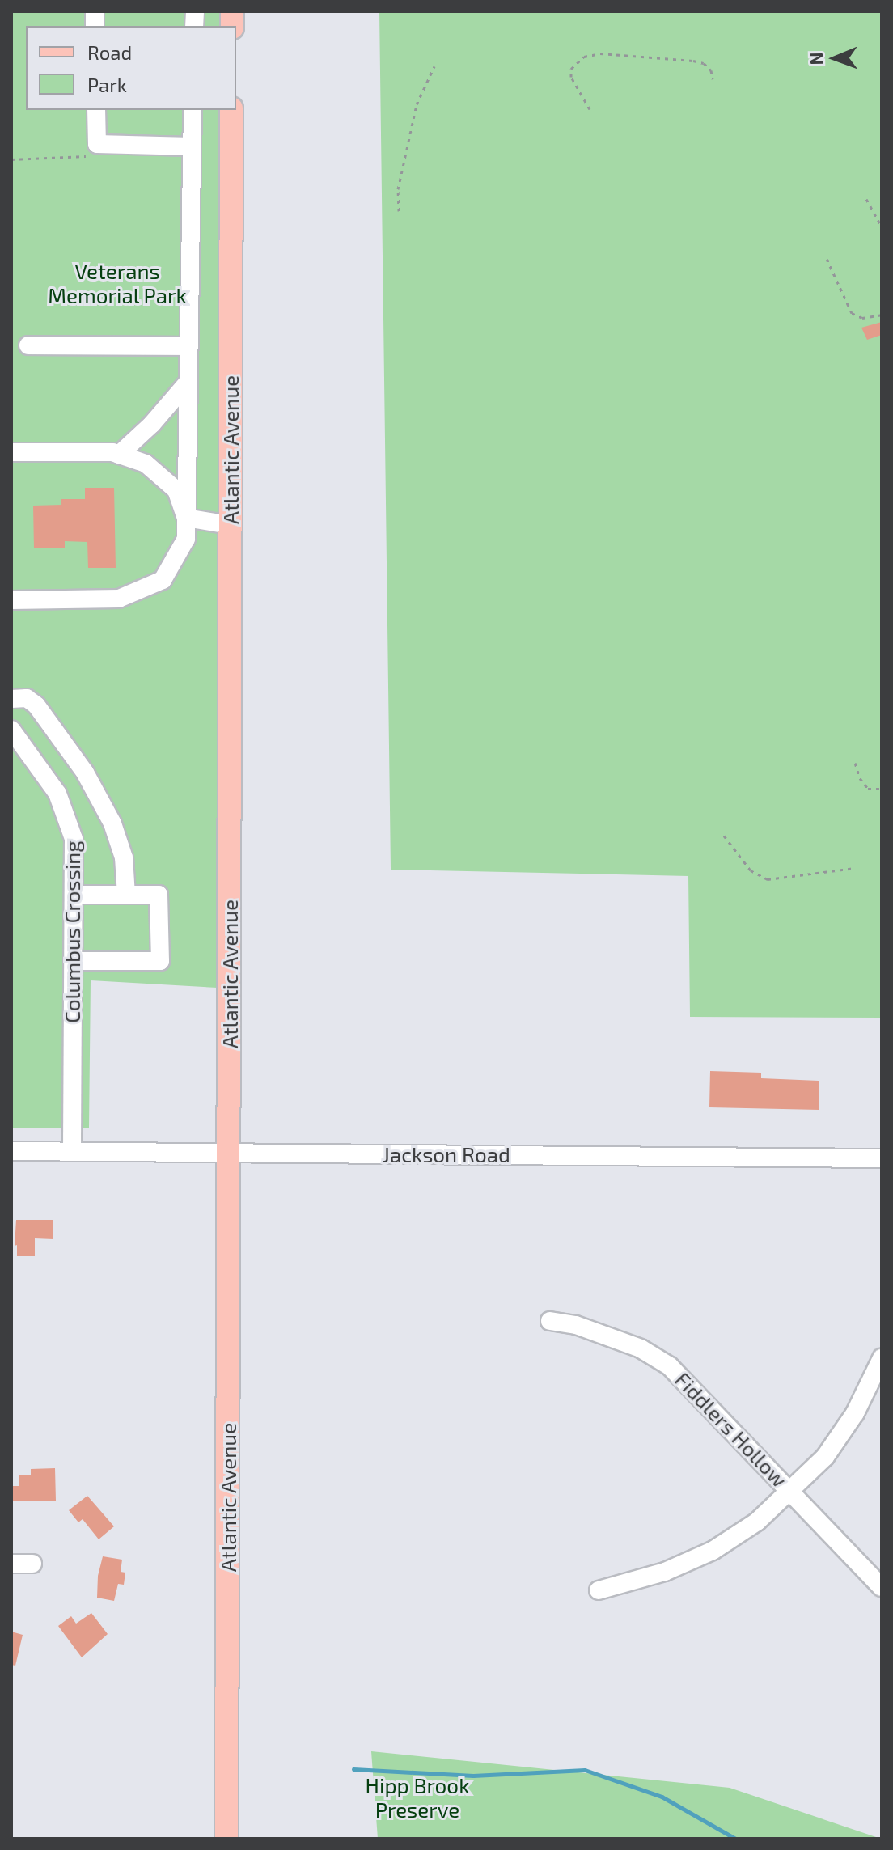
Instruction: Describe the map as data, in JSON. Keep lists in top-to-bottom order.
{
  "streets": {
    "main road": ["Atlantic Avenue"],
    "street": ["Columbus Crossing", "Jackson Road", "Fiddlers Hollow"]
  },
  "crossings": [
    ["Atlantic Avenue", "Jackson Road"],
    ["Columbus Crossing", "Jackson Road"]
  ],
  "parks": ["Veterans Memorial Park", "Hipp Brook Preserve"],
  "legend": ["Road", "Park"],
  "north": "left"
}
